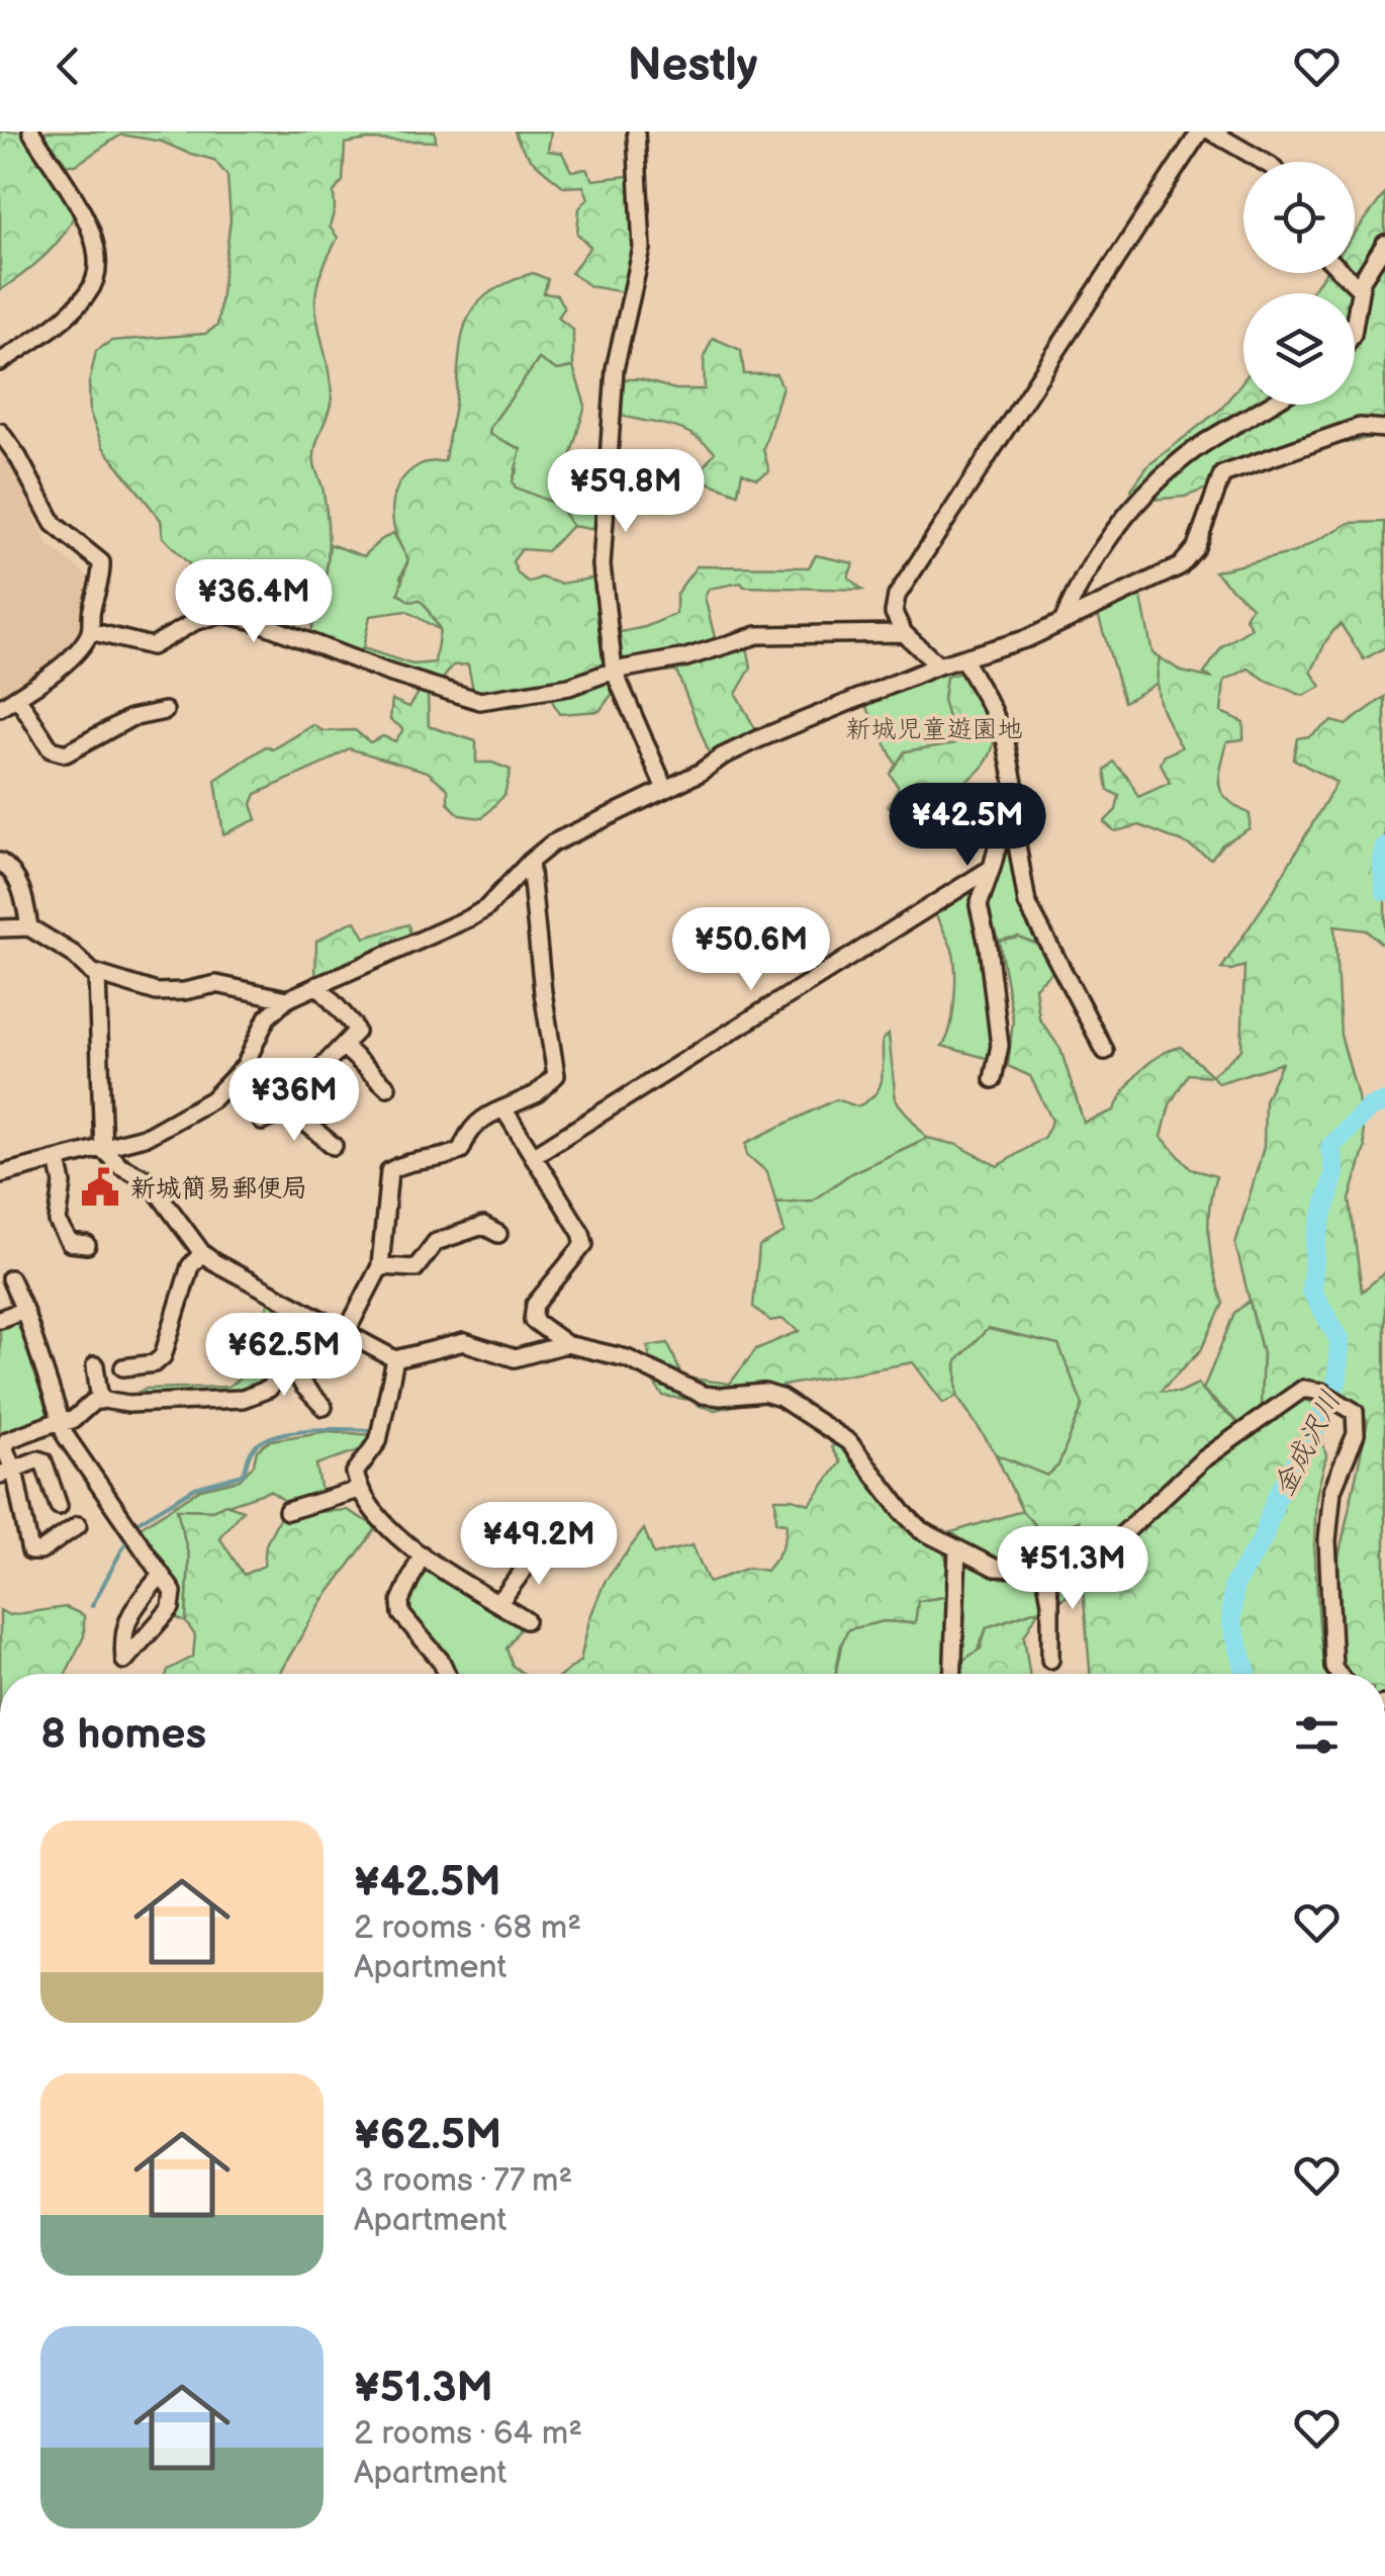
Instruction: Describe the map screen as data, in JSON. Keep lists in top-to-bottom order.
{
  "water": ["金成沢川"],
  "parks": ["新城児童遊園地"],
  "places": {
    "public building": ["新城簡易郵便局"]
  },
  "page": {
    "header": "Nestly",
    "price": [
      "¥59.8M",
      "¥36.4M",
      "¥42.5M",
      "¥50.6M",
      "¥36M",
      "¥62.5M",
      "¥49.2M",
      "¥51.3M"
    ],
    "heading": "8 homes",
    "list": [
      {
        "name": "¥42.5M",
        "note": "2 rooms · 68 m² · Apartment"
      },
      {
        "name": "¥62.5M",
        "note": "3 rooms · 77 m² · Apartment"
      },
      {
        "name": "¥51.3M",
        "note": "2 rooms · 64 m² · Apartment"
      }
    ]
  }
}
